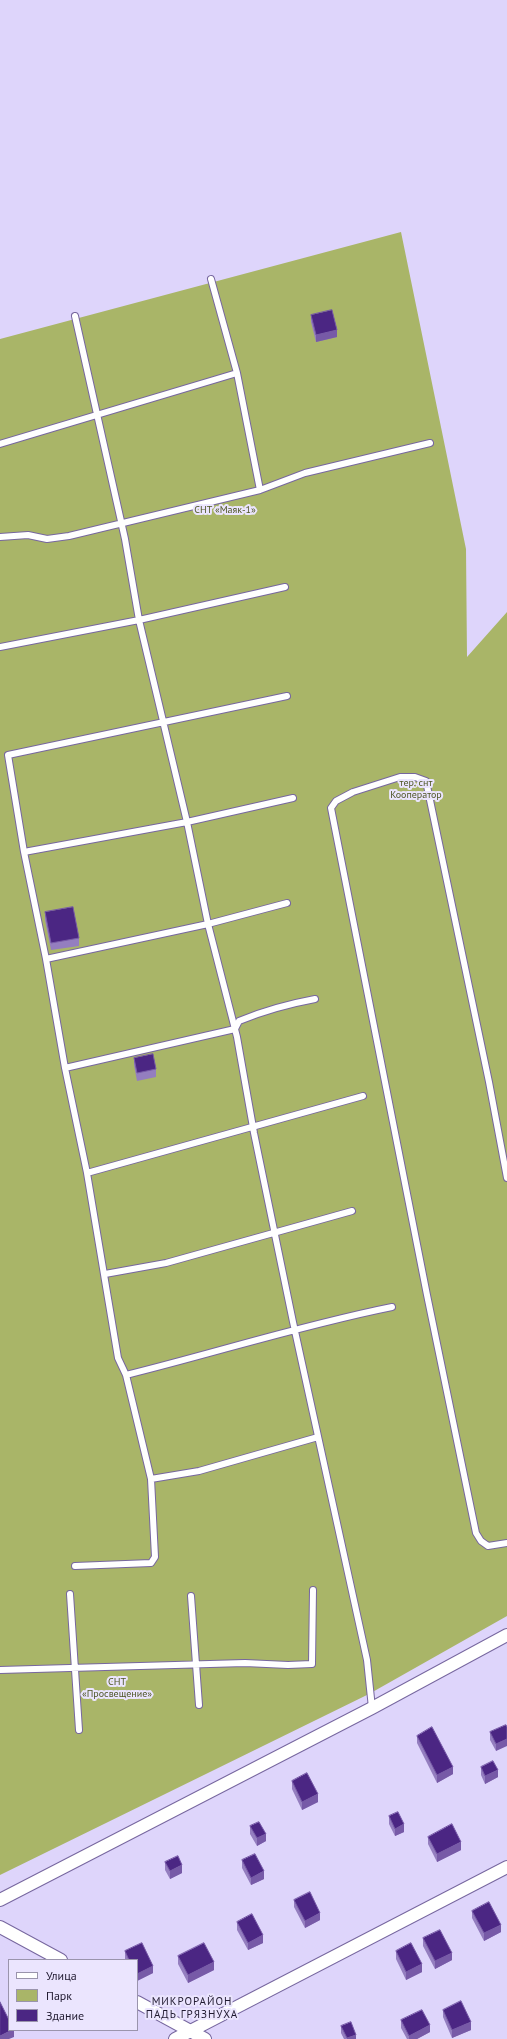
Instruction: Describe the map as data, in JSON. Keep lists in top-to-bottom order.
{
  "districts": ["МИКРОРАЙОН ПАДЬ ГРЯЗНУХА"],
  "parks": ["СНТ «Маяк-1»", "тер. снт Кооператор", "СНТ «Просвещение»"],
  "legend": ["Улица", "Парк", "Здание"]
}
